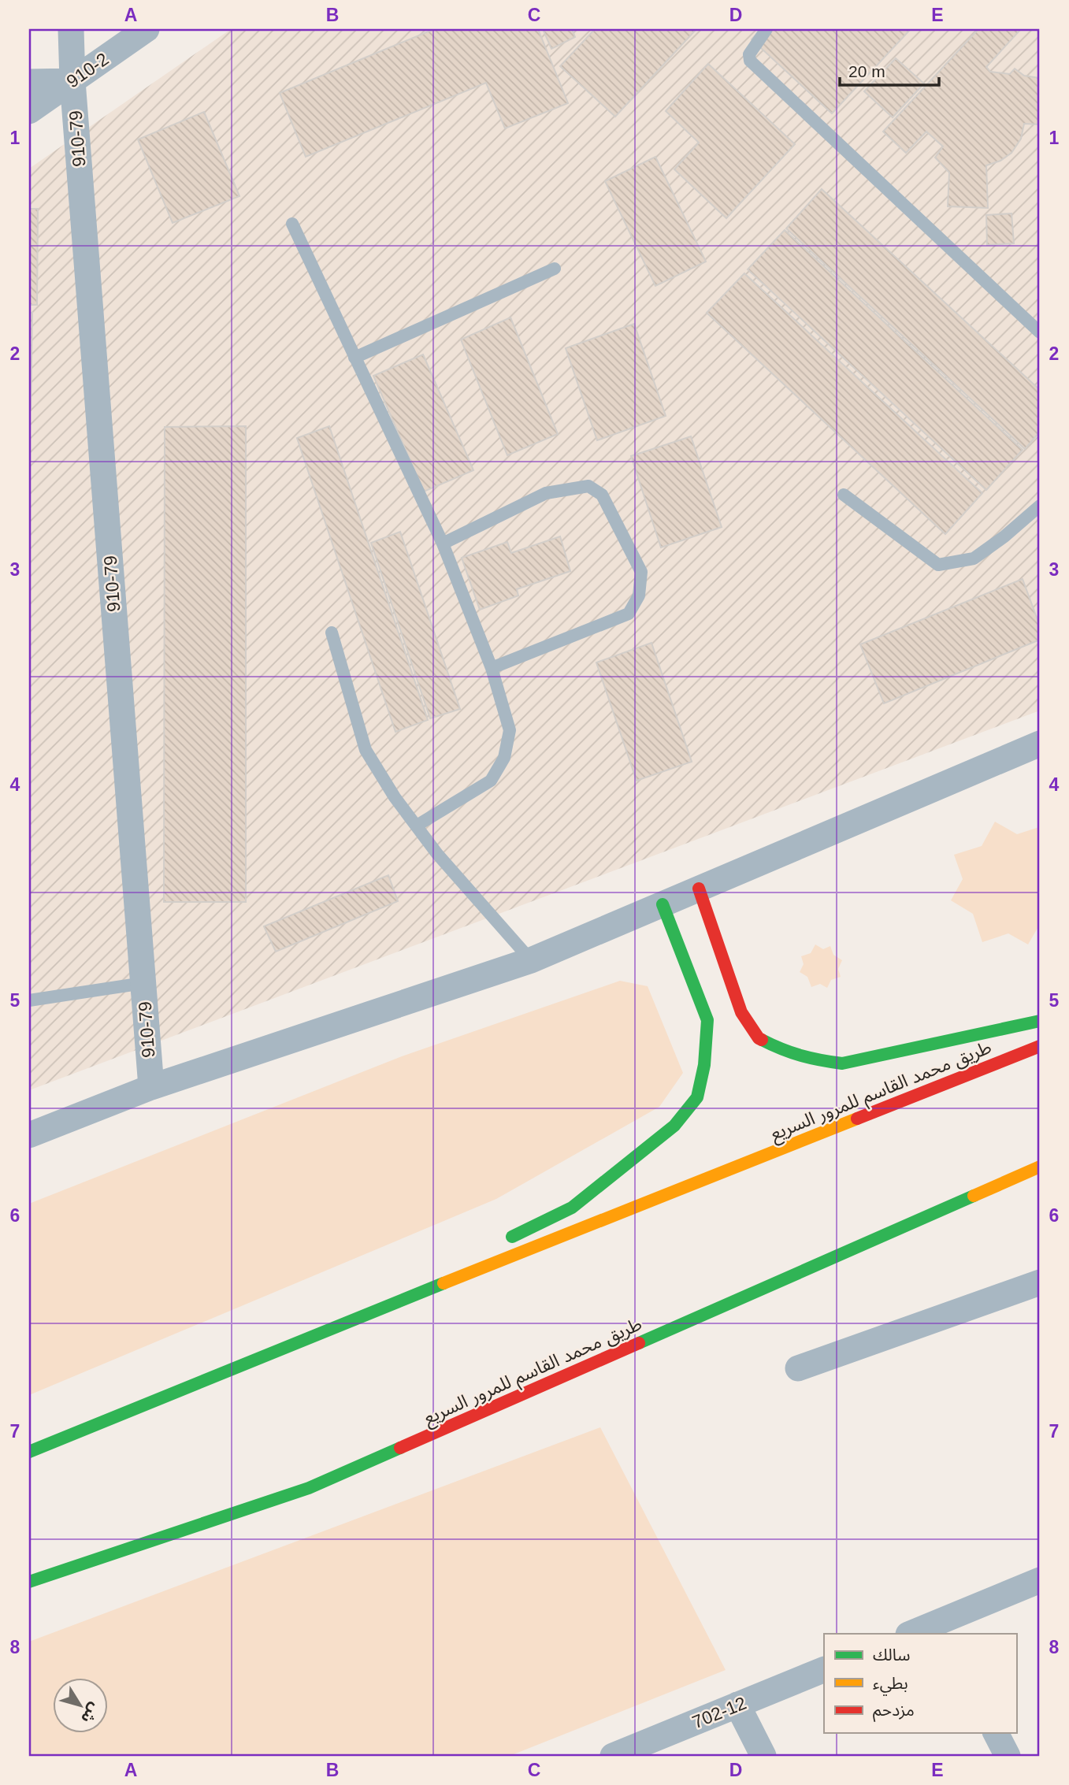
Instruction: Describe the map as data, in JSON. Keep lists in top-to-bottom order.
{
  "streets": {
    "highway": ["طريق محمد القاسم للمرور السريع"],
    "street": ["910-2", "910-79", "702-12"]
  },
  "crossings": [
    ["910-2", "910-79"]
  ],
  "legend": ["سالك", "بطيء", "مزدحم"],
  "scale_bar": "20 m",
  "north": "bottom right",
  "grid": {
    "columns": [
      "A",
      "B",
      "C",
      "D",
      "E"
    ],
    "rows": [
      "1",
      "2",
      "3",
      "4",
      "5",
      "6",
      "7",
      "8"
    ]
  }
}
